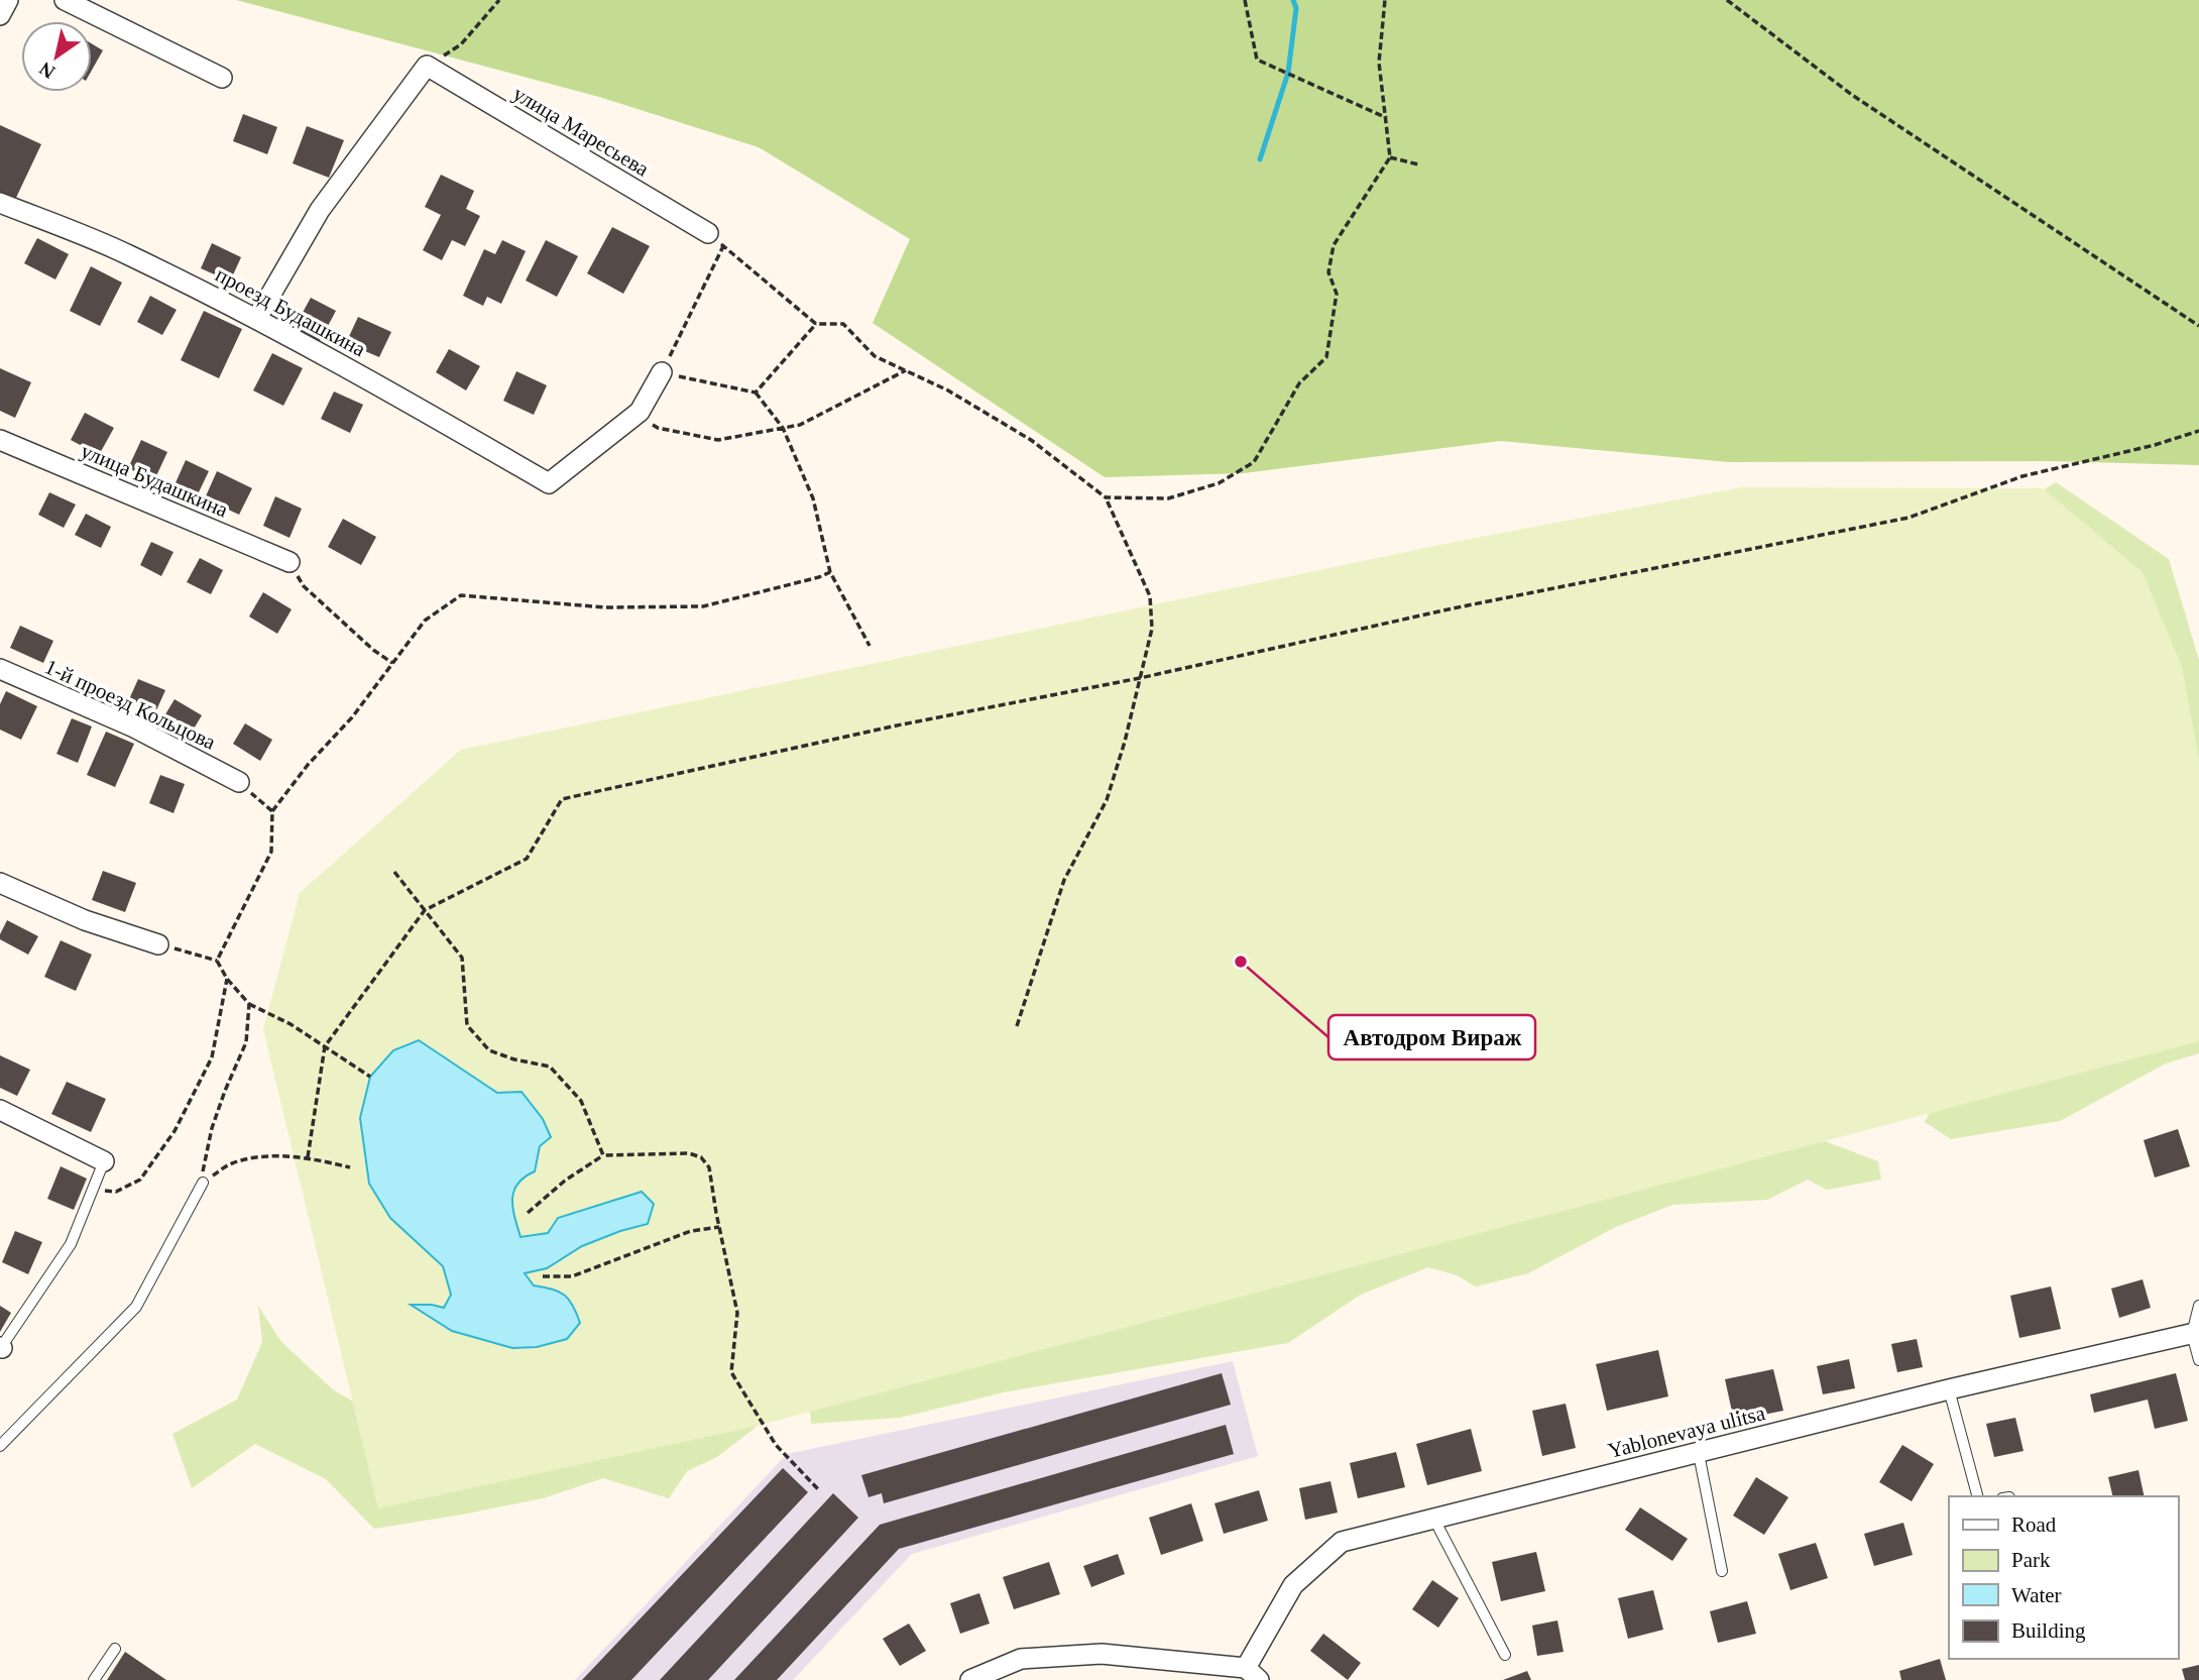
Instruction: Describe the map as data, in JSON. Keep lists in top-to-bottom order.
{
  "streets": {
    "street": [
      "улица Маресьева",
      "проезд Будашкина",
      "улица Будашкина",
      "1-й проезд Кольцова",
      "Yablonevaya ulitsa"
    ]
  },
  "crossings": [
    ["улица Маресьева", "проезд Будашкина"]
  ],
  "places": ["Автодром Вираж"],
  "legend": [
    "Road",
    "Park",
    "Water",
    "Building"
  ],
  "north": "bottom left"
}
